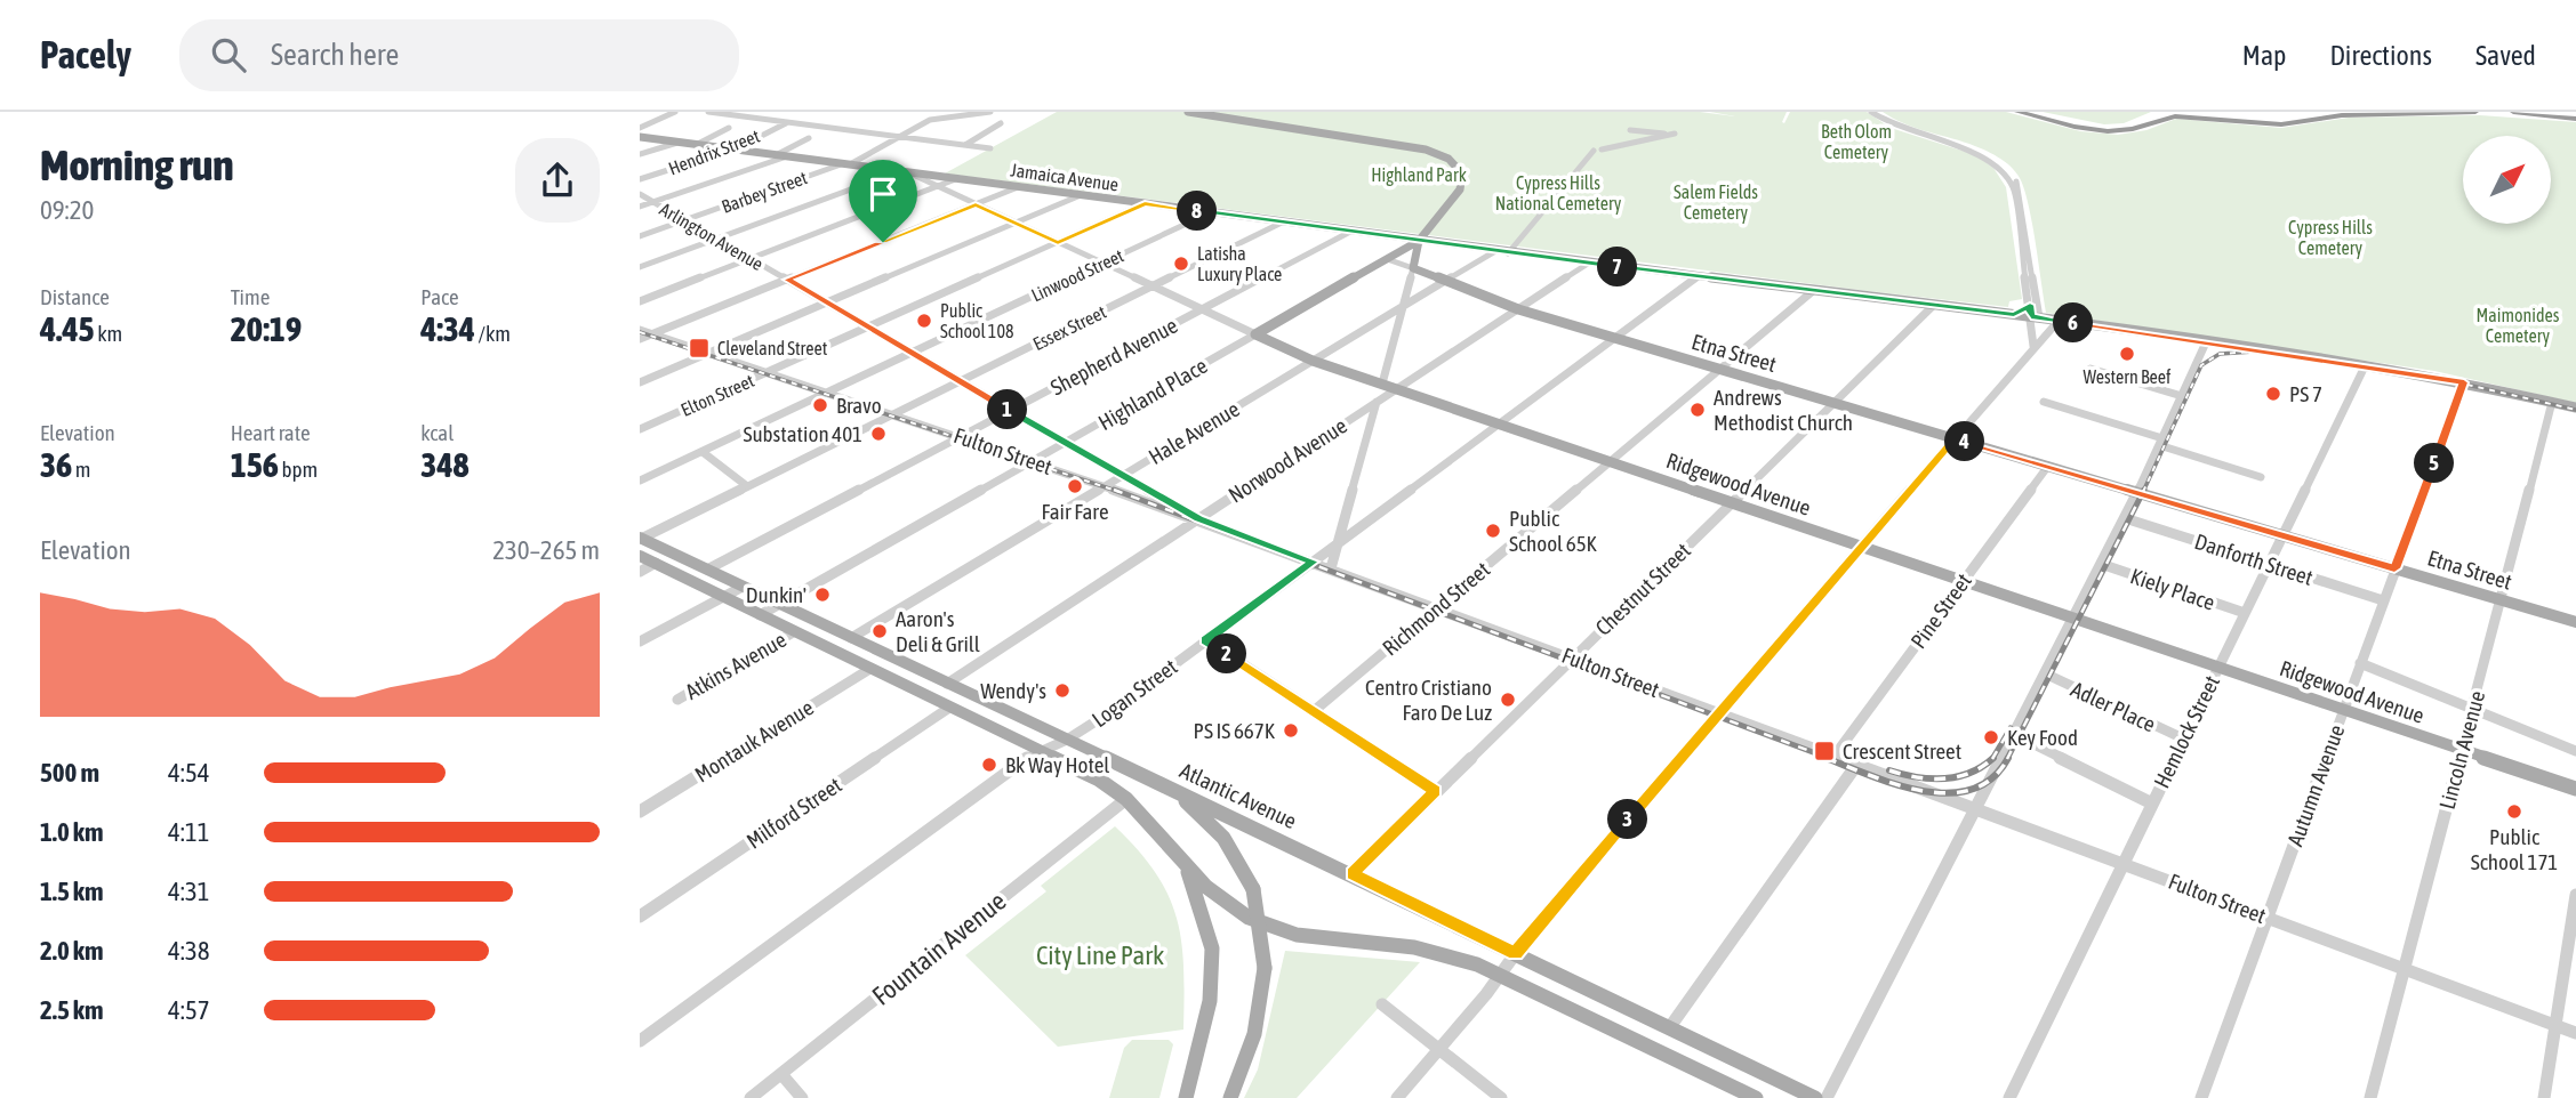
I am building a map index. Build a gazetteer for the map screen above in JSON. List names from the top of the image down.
{
  "streets": {
    "main road": [
      "Jamaica Avenue",
      "Etna Street",
      "Highland Place",
      "Ridgewood Avenue",
      "Atlantic Avenue"
    ],
    "street": [
      "Hendrix Street",
      "Barbey Street",
      "Arlington Avenue",
      "Linwood Street",
      "Essex Street",
      "Shepherd Avenue",
      "Elton Street",
      "Hale Avenue",
      "Fulton Street",
      "Norwood Avenue",
      "Danforth Street",
      "Chestnut Street",
      "Kiely Place",
      "Richmond Street",
      "Pine Street",
      "Atkins Avenue",
      "Logan Street",
      "Adler Place",
      "Hemlock Street",
      "Montauk Avenue",
      "Lincoln Avenue",
      "Autumn Avenue",
      "Milford Street",
      "Fountain Avenue"
    ]
  },
  "crossings": [
    ["Hendrix Street", "Jamaica Avenue"],
    ["Jamaica Avenue", "Barbey Street"],
    ["Jamaica Avenue", "Linwood Street"],
    ["Jamaica Avenue", "Essex Street"],
    ["Jamaica Avenue", "Shepherd Avenue"],
    ["Jamaica Avenue", "Highland Place"],
    ["Jamaica Avenue", "Elton Street"],
    ["Jamaica Avenue", "Hale Avenue"],
    ["Jamaica Avenue", "Norwood Avenue"],
    ["Jamaica Avenue", "Ridgewood Avenue"],
    ["Jamaica Avenue", "Chestnut Street"],
    ["Jamaica Avenue", "Richmond Street"],
    ["Jamaica Avenue", "Logan Street"],
    ["Jamaica Avenue", "Hemlock Street"],
    ["Jamaica Avenue", "Lincoln Avenue"],
    ["Jamaica Avenue", "Autumn Avenue"],
    ["Barbey Street", "Arlington Avenue"],
    ["Arlington Avenue", "Linwood Street"],
    ["Arlington Avenue", "Essex Street"],
    ["Arlington Avenue", "Shepherd Avenue"],
    ["Arlington Avenue", "Highland Place"],
    ["Arlington Avenue", "Elton Street"],
    ["Arlington Avenue", "Hale Avenue"],
    ["Arlington Avenue", "Fulton Street"],
    ["Arlington Avenue", "Norwood Avenue"],
    ["Linwood Street", "Fulton Street"],
    ["Linwood Street", "Ridgewood Avenue"],
    ["Essex Street", "Fulton Street"],
    ["Essex Street", "Ridgewood Avenue"],
    ["Essex Street", "Atlantic Avenue"],
    ["Etna Street", "Highland Place"],
    ["Etna Street", "Hale Avenue"],
    ["Etna Street", "Norwood Avenue"],
    ["Etna Street", "Chestnut Street"],
    ["Etna Street", "Richmond Street"],
    ["Etna Street", "Pine Street"],
    ["Etna Street", "Logan Street"],
    ["Etna Street", "Hemlock Street"],
    ["Etna Street", "Lincoln Avenue"],
    ["Etna Street", "Autumn Avenue"],
    ["Shepherd Avenue", "Fulton Street"],
    ["Shepherd Avenue", "Ridgewood Avenue"],
    ["Shepherd Avenue", "Atlantic Avenue"],
    ["Highland Place", "Fulton Street"],
    ["Highland Place", "Ridgewood Avenue"],
    ["Highland Place", "Atlantic Avenue"],
    ["Elton Street", "Fulton Street"],
    ["Elton Street", "Ridgewood Avenue"],
    ["Hale Avenue", "Fulton Street"],
    ["Hale Avenue", "Ridgewood Avenue"],
    ["Hale Avenue", "Atlantic Avenue"],
    ["Fulton Street", "Norwood Avenue"],
    ["Fulton Street", "Chestnut Street"],
    ["Fulton Street", "Richmond Street"],
    ["Fulton Street", "Pine Street"],
    ["Fulton Street", "Logan Street"],
    ["Fulton Street", "Hemlock Street"],
    ["Fulton Street", "Lincoln Avenue"],
    ["Fulton Street", "Autumn Avenue"],
    ["Norwood Avenue", "Ridgewood Avenue"],
    ["Norwood Avenue", "Atlantic Avenue"],
    ["Ridgewood Avenue", "Chestnut Street"],
    ["Ridgewood Avenue", "Richmond Street"],
    ["Ridgewood Avenue", "Pine Street"],
    ["Ridgewood Avenue", "Logan Street"],
    ["Ridgewood Avenue", "Hemlock Street"],
    ["Ridgewood Avenue", "Lincoln Avenue"],
    ["Ridgewood Avenue", "Autumn Avenue"],
    ["Danforth Street", "Hemlock Street"],
    ["Danforth Street", "Autumn Avenue"],
    ["Chestnut Street", "Atlantic Avenue"],
    ["Kiely Place", "Hemlock Street"],
    ["Logan Street", "Atlantic Avenue"],
    ["Adler Place", "Hemlock Street"]
  ],
  "parks": [
    "Beth Olom Cemetery",
    "Highland Park",
    "Cypress Hills National Cemetery",
    "Salem Fields Cemetery",
    "Cypress Hills Cemetery",
    "Maimonides Cemetery",
    "City Line Park"
  ],
  "places": {
    "other": [
      "Latisha Luxury Place",
      "Public School 108",
      "Western Beef",
      "PS 7",
      "Bravo",
      "Andrews Methodist Church",
      "Substation 401",
      "Fair Fare",
      "Public School 65K",
      "Dunkin'",
      "Aaron's Deli & Grill",
      "Wendy's",
      "Centro Cristiano Faro De Luz",
      "PS IS 667K",
      "Key Food",
      "Bk Way Hotel",
      "Public School 171"
    ],
    "transit": ["Cleveland Street", "Crescent Street"]
  },
  "north": "top right",
  "page": {
    "header": "Pacely",
    "search": "Search here",
    "nav": ["Map", "Directions", "Saved"],
    "heading": ["Morning run", "09:20"],
    "pins": [
      "8",
      "7",
      "6",
      "1",
      "4",
      "5",
      "2",
      "3"
    ],
    "stats": [
      ["Distance", "4.45 km"],
      ["Time", "20:19"],
      ["Pace", "4:34 /km"],
      ["Elevation", "36 m"],
      ["Heart rate", "156 bpm"],
      ["kcal", "348"]
    ],
    "chart": ["Elevation", "230–265 m"],
    "list": [
      {
        "name": "500 m",
        "note": "4:54"
      },
      {
        "name": "1.0 km",
        "note": "4:11"
      },
      {
        "name": "1.5 km",
        "note": "4:31"
      },
      {
        "name": "2.0 km",
        "note": "4:38"
      },
      {
        "name": "2.5 km",
        "note": "4:57"
      }
    ]
  }
}
